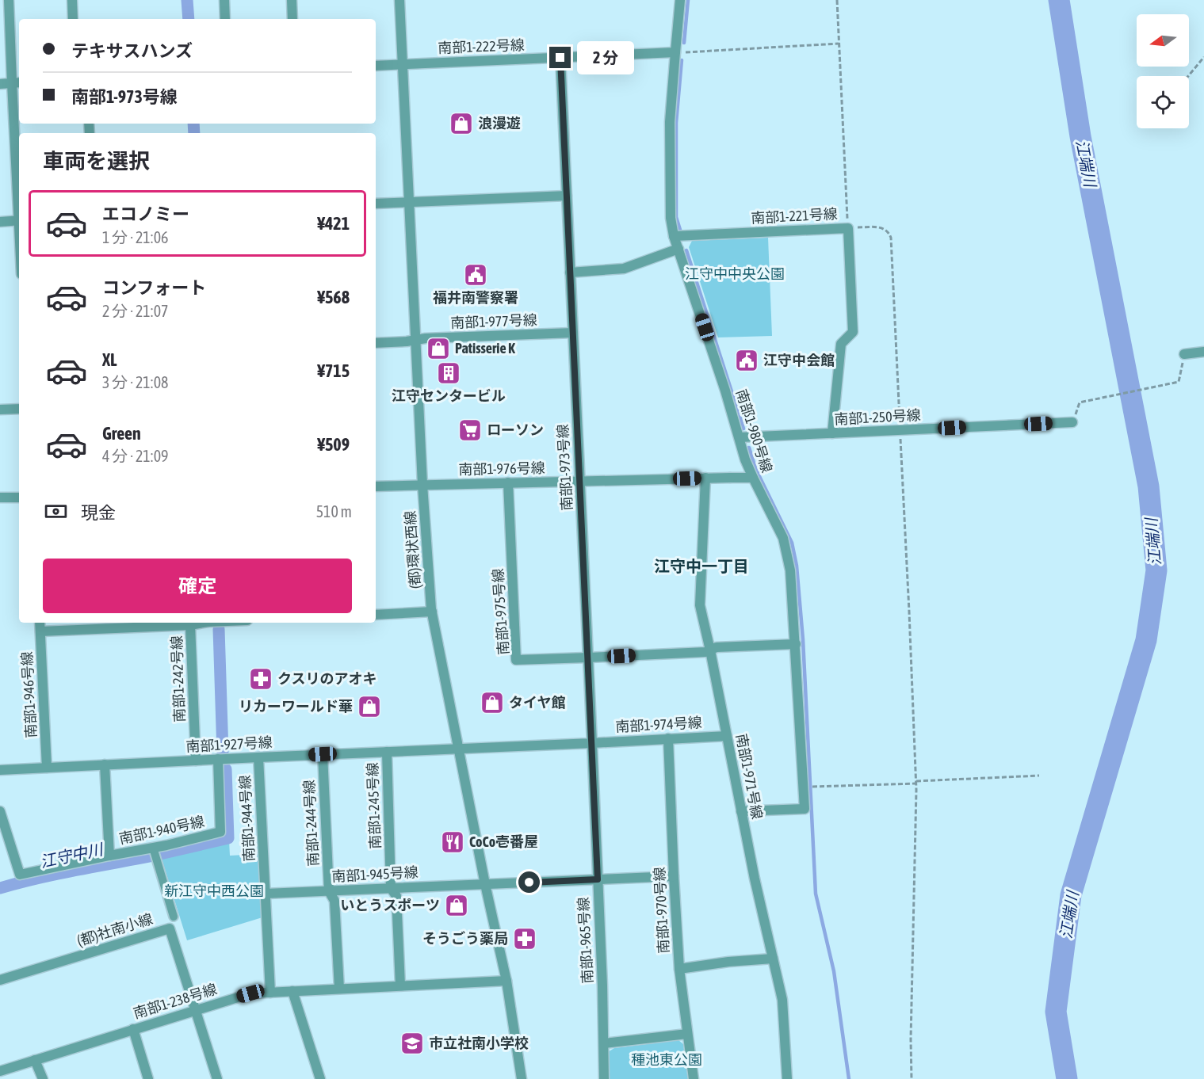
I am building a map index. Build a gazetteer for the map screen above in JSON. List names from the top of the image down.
{
  "streets": {
    "street": [
      "南部1-222号線",
      "南部1-221号線",
      "南部1-977号線",
      "南部1-250号線",
      "南部1-980号線",
      "南部1-973号線",
      "南部1-976号線",
      "(都)環状西線",
      "南部1-975号線",
      "南部1-242号線",
      "南部1-946号線",
      "南部1-974号線",
      "南部1-927号線",
      "南部1-971号線",
      "南部1-245号線",
      "南部1-944号線",
      "南部1-244号線",
      "南部1-940号線",
      "南部1-945号線",
      "南部1-970号線",
      "(都)社南小線",
      "南部1-965号線",
      "南部1-238号線"
    ]
  },
  "crossings": [
    ["南部1-222号線", "南部1-980号線"],
    ["南部1-222号線", "南部1-973号線"],
    ["南部1-222号線", "(都)環状西線"],
    ["南部1-221号線", "南部1-250号線"],
    ["南部1-221号線", "南部1-980号線"],
    ["南部1-977号線", "南部1-973号線"],
    ["南部1-977号線", "(都)環状西線"],
    ["南部1-250号線", "南部1-980号線"],
    ["南部1-980号線", "南部1-976号線"],
    ["南部1-980号線", "南部1-975号線"],
    ["南部1-980号線", "南部1-971号線"],
    ["南部1-973号線", "南部1-976号線"],
    ["南部1-973号線", "南部1-975号線"],
    ["南部1-973号線", "南部1-974号線"],
    ["南部1-973号線", "南部1-965号線"],
    ["南部1-976号線", "(都)環状西線"],
    ["南部1-976号線", "南部1-975号線"],
    ["南部1-976号線", "南部1-971号線"],
    ["(都)環状西線", "南部1-927号線"],
    ["(都)環状西線", "南部1-945号線"],
    ["(都)環状西線", "南部1-238号線"],
    ["南部1-975号線", "南部1-971号線"],
    ["南部1-242号線", "南部1-927号線"],
    ["南部1-946号線", "南部1-927号線"],
    ["南部1-974号線", "南部1-971号線"],
    ["南部1-974号線", "南部1-970号線"],
    ["南部1-974号線", "南部1-965号線"],
    ["南部1-927号線", "南部1-245号線"],
    ["南部1-927号線", "南部1-944号線"],
    ["南部1-927号線", "南部1-244号線"],
    ["南部1-927号線", "南部1-940号線"],
    ["南部1-245号線", "南部1-945号線"],
    ["南部1-245号線", "南部1-238号線"],
    ["南部1-944号線", "南部1-945号線"],
    ["南部1-944号線", "南部1-238号線"],
    ["南部1-244号線", "南部1-945号線"],
    ["南部1-244号線", "南部1-238号線"],
    ["南部1-945号線", "南部1-970号線"],
    ["南部1-945号線", "南部1-965号線"],
    ["(都)社南小線", "南部1-238号線"]
  ],
  "districts": ["江守中一丁目"],
  "water": ["江端川", "江守中川"],
  "parks": ["江守中中央公園", "新江守中西公園", "種池東公園"],
  "places": {
    "shop": [
      "浪漫遊",
      "Patisserie K",
      "タイヤ館",
      "リカーワールド華",
      "いとうスポーツ"
    ],
    "public building": ["福井南警察署", "江守中会館"],
    "building": ["江守センタービル"],
    "supermarket": ["ローソン"],
    "pharmacy": ["クスリのアオキ", "そうごう薬局"],
    "restaurant": ["CoCo壱番屋"],
    "school or university": ["市立社南小学校"]
  },
  "north": "left",
  "page": {
    "banner": ["テキサスハンズ", "南部1-973号線"],
    "bubble": "2 分",
    "heading": "車両を選択",
    "list": [
      {
        "name": "エコノミー",
        "note": "1 分 · 21:06",
        "value": "¥421"
      },
      {
        "name": "コンフォート",
        "note": "2 分 · 21:07",
        "value": "¥568"
      },
      {
        "name": "XL",
        "note": "3 分 · 21:08",
        "value": "¥715"
      },
      {
        "name": "Green",
        "note": "4 分 · 21:09",
        "value": "¥509"
      }
    ],
    "pay": ["現金", "510 m"],
    "buttons": "確定"
  }
}
